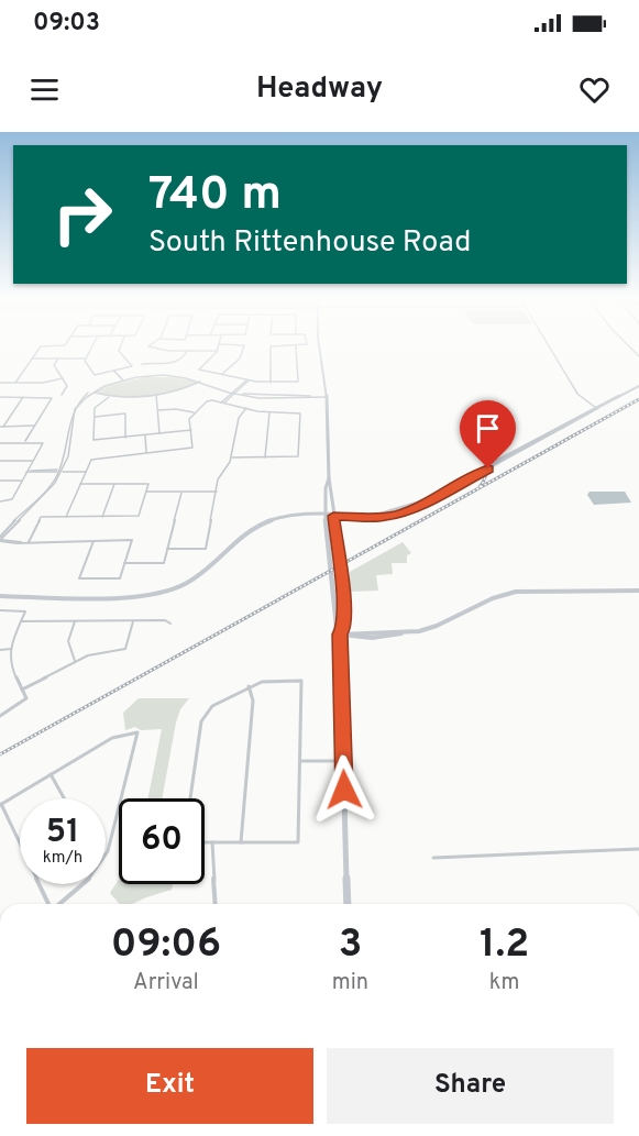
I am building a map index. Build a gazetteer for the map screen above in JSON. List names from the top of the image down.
{
  "page": {
    "status": "09:03",
    "header": "Headway",
    "turn": ["740 m", "South Rittenhouse Road"],
    "speed": "51 km/h",
    "limit": "60",
    "eta": [
      "09:06",
      "Arrival",
      "3",
      "min",
      "1.2",
      "km"
    ],
    "buttons": ["Exit", "Share"]
  }
}
